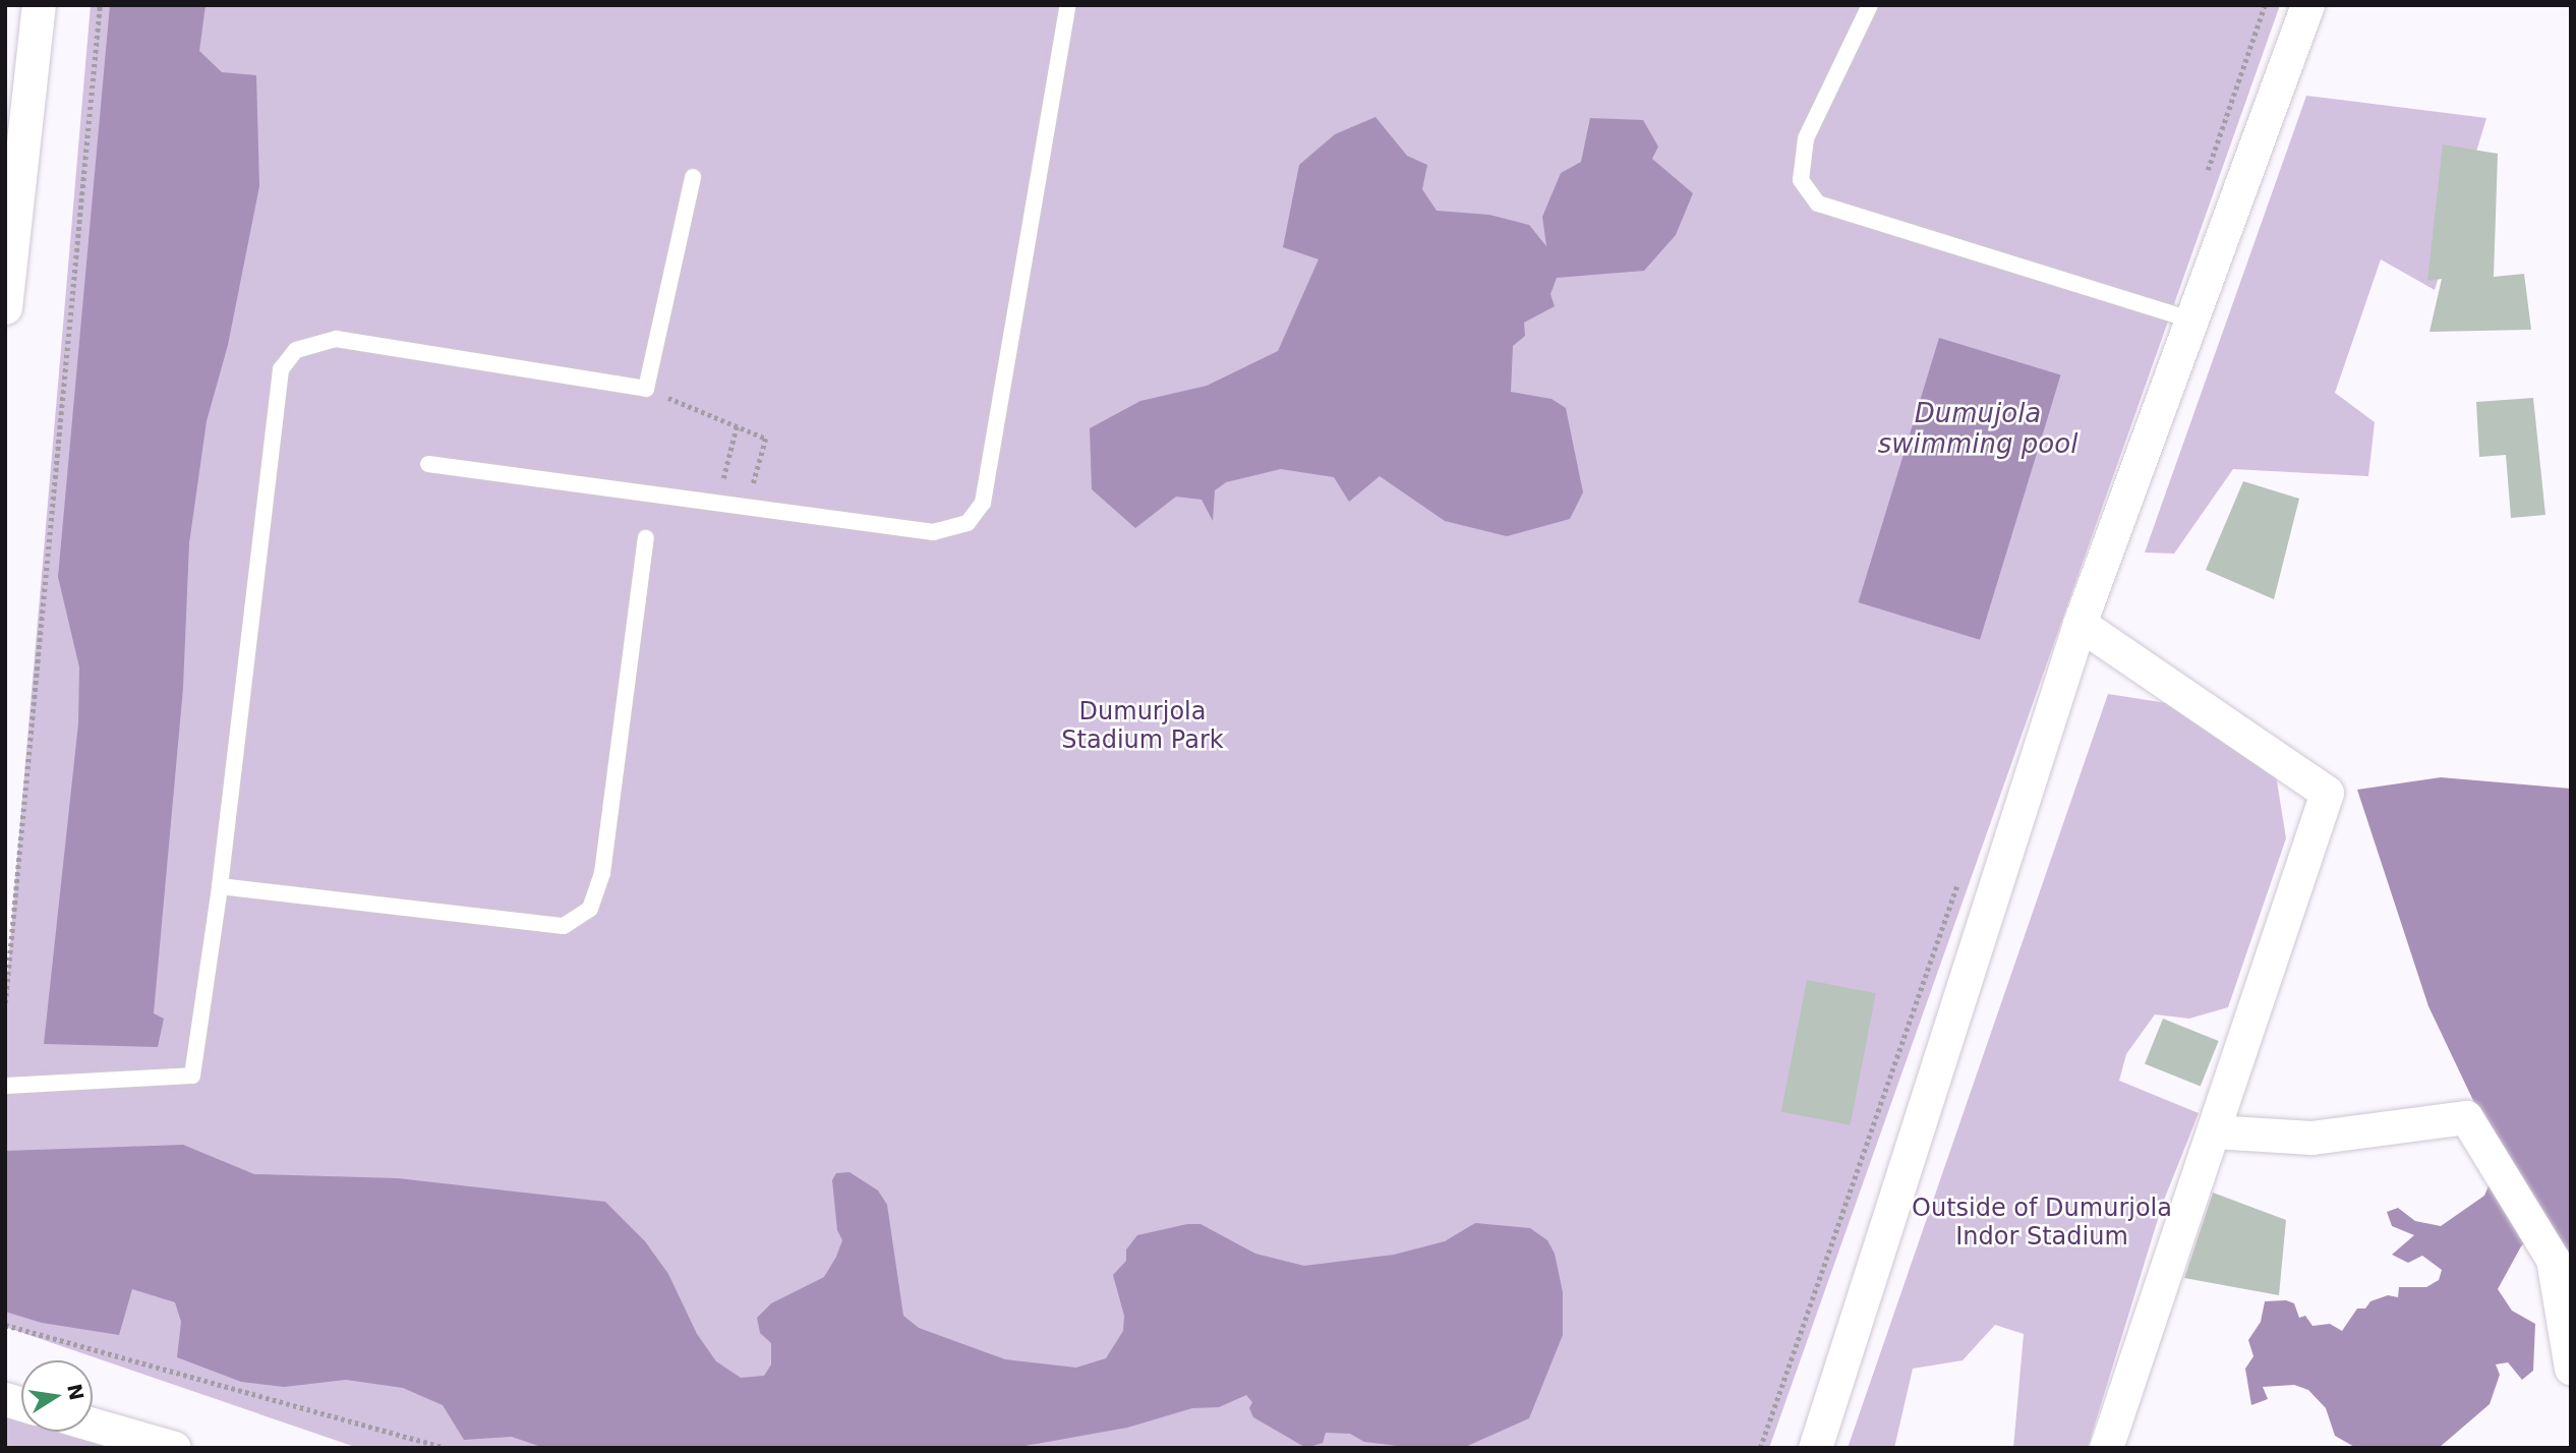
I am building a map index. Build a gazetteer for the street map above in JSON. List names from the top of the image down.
{
  "water": ["Dumujola swimming pool"],
  "parks": ["Dumurjola Stadium Park", "Outside of Dumurjola Indor Stadium"],
  "north": "right"
}
